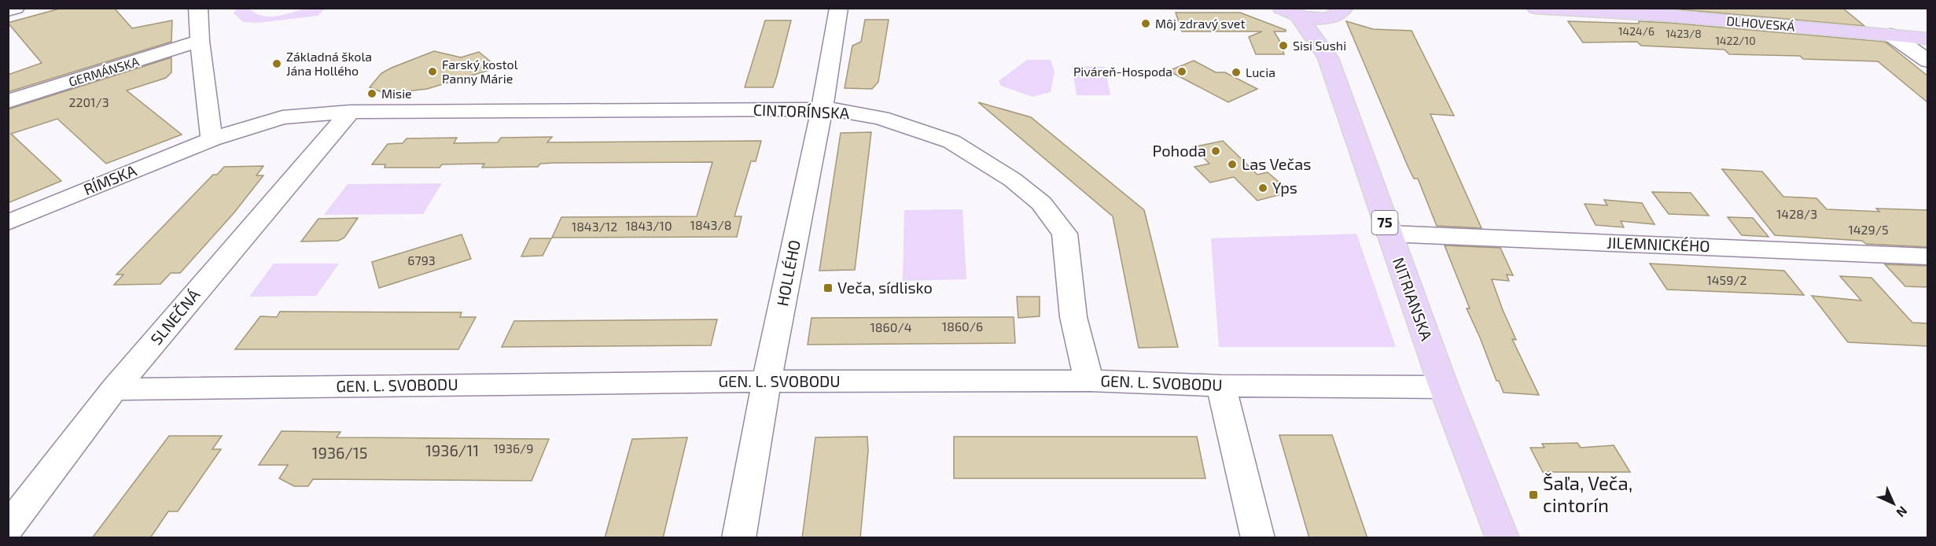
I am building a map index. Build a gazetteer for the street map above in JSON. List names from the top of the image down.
{
  "streets": {
    "main road": ["DLHOVESKÁ", "75", "NITRIANSKA"],
    "street": [
      "GERMÁNSKA",
      "CINTORÍNSKA",
      "RÍMSKA",
      "JILEMNICKÉHO",
      "HOLLÉHO",
      "SLNEČNÁ",
      "GEN. L. SVOBODU"
    ]
  },
  "crossings": [
    ["CINTORÍNSKA", "RÍMSKA"],
    ["CINTORÍNSKA", "HOLLÉHO"],
    ["CINTORÍNSKA", "SLNEČNÁ"],
    ["CINTORÍNSKA", "GEN. L. SVOBODU"],
    ["JILEMNICKÉHO", "NITRIANSKA"],
    ["HOLLÉHO", "GEN. L. SVOBODU"],
    ["NITRIANSKA", "GEN. L. SVOBODU"],
    ["SLNEČNÁ", "GEN. L. SVOBODU"]
  ],
  "places": {
    "other": [
      "Môj zdravý svet",
      "Sisi Sushi",
      "Základná škola Jána Hollého",
      "Farský kostol Panny Márie",
      "Piváreň-Hospoda",
      "Lucia",
      "Misie",
      "Pohoda",
      "Las Večas",
      "Yps"
    ],
    "transit": ["Veča, sídlisko", "Šaľa, Veča, cintorín"]
  },
  "house_numbers": [
    "1424/6",
    "1423/8",
    "1422/10",
    "2201/3",
    "1428/3",
    "1843/8",
    "1843/10",
    "1843/12",
    "1429/5",
    "6793",
    "1459/2",
    "1860/6",
    "1860/4",
    "1936/9",
    "1936/11",
    "1936/15"
  ],
  "north": "bottom right"
}
